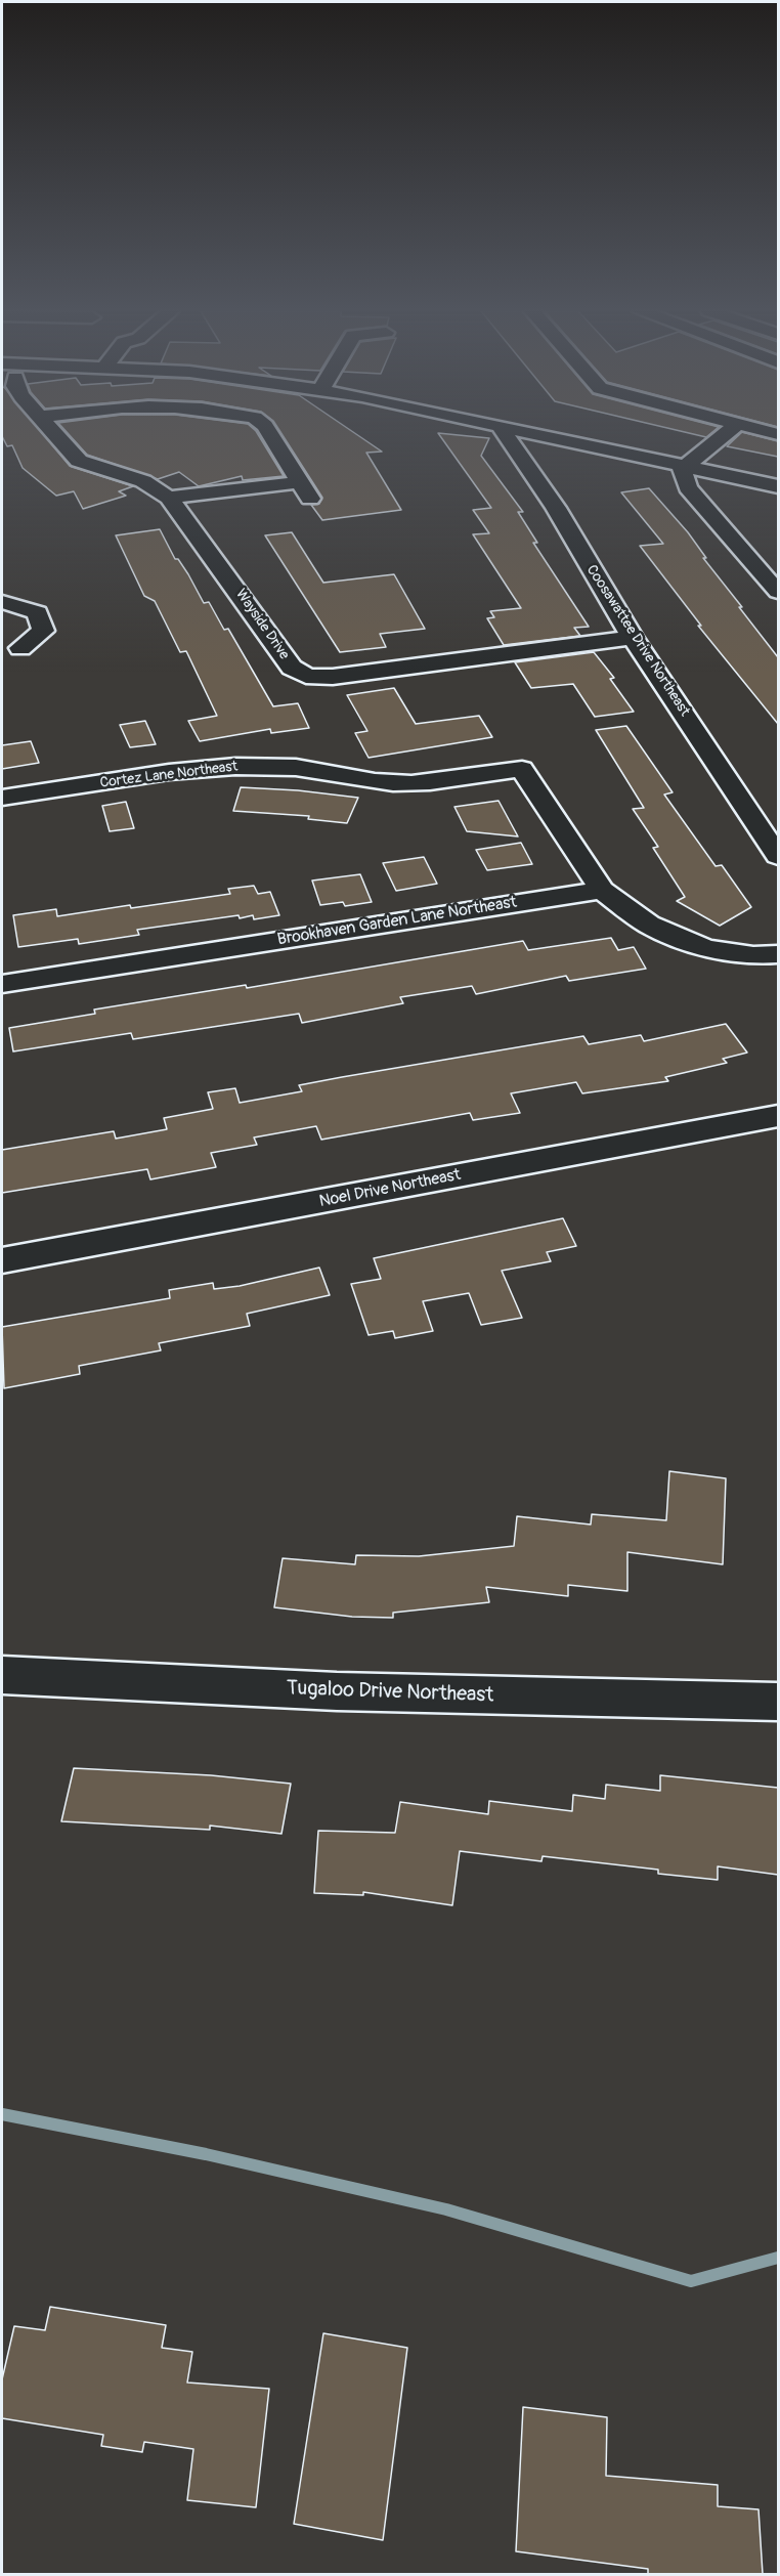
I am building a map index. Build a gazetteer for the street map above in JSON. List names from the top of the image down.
{
  "streets": {
    "street": [
      "Wayside Drive",
      "Coosawattee Drive Northeast",
      "Cortez Lane Northeast",
      "Brookhaven Garden Lane Northeast",
      "Noel Drive Northeast",
      "Tugaloo Drive Northeast"
    ]
  },
  "crossings": [
    ["Wayside Drive", "Coosawattee Drive Northeast"],
    ["Cortez Lane Northeast", "Brookhaven Garden Lane Northeast"]
  ]
}
